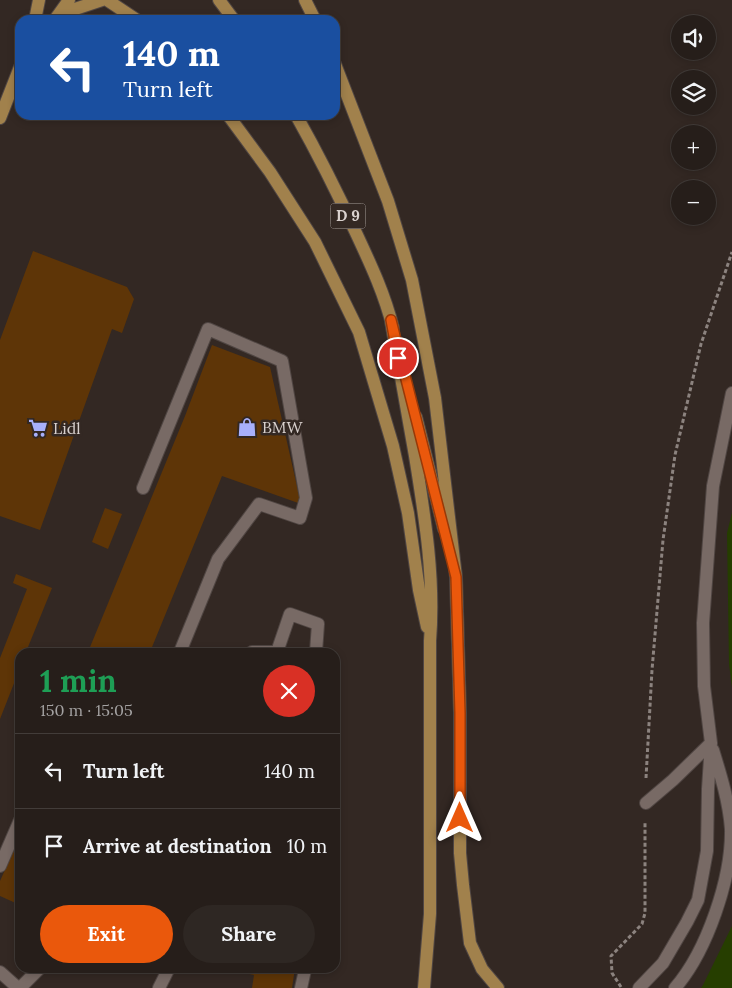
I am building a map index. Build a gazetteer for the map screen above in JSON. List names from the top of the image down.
{
  "streets": {
    "main road": ["D 9"]
  },
  "places": {
    "shop": ["BMW"],
    "supermarket": ["Lidl"]
  },
  "page": {
    "map_buttons": ["+", "−"],
    "turn": ["140 m", "Turn left"],
    "heading": ["1 min", "150 m · 15:05"],
    "list": [
      {
        "name": "Turn left",
        "value": "140 m"
      },
      {
        "name": "Arrive at destination",
        "value": "10 m"
      }
    ],
    "buttons": ["Exit", "Share"]
  }
}
